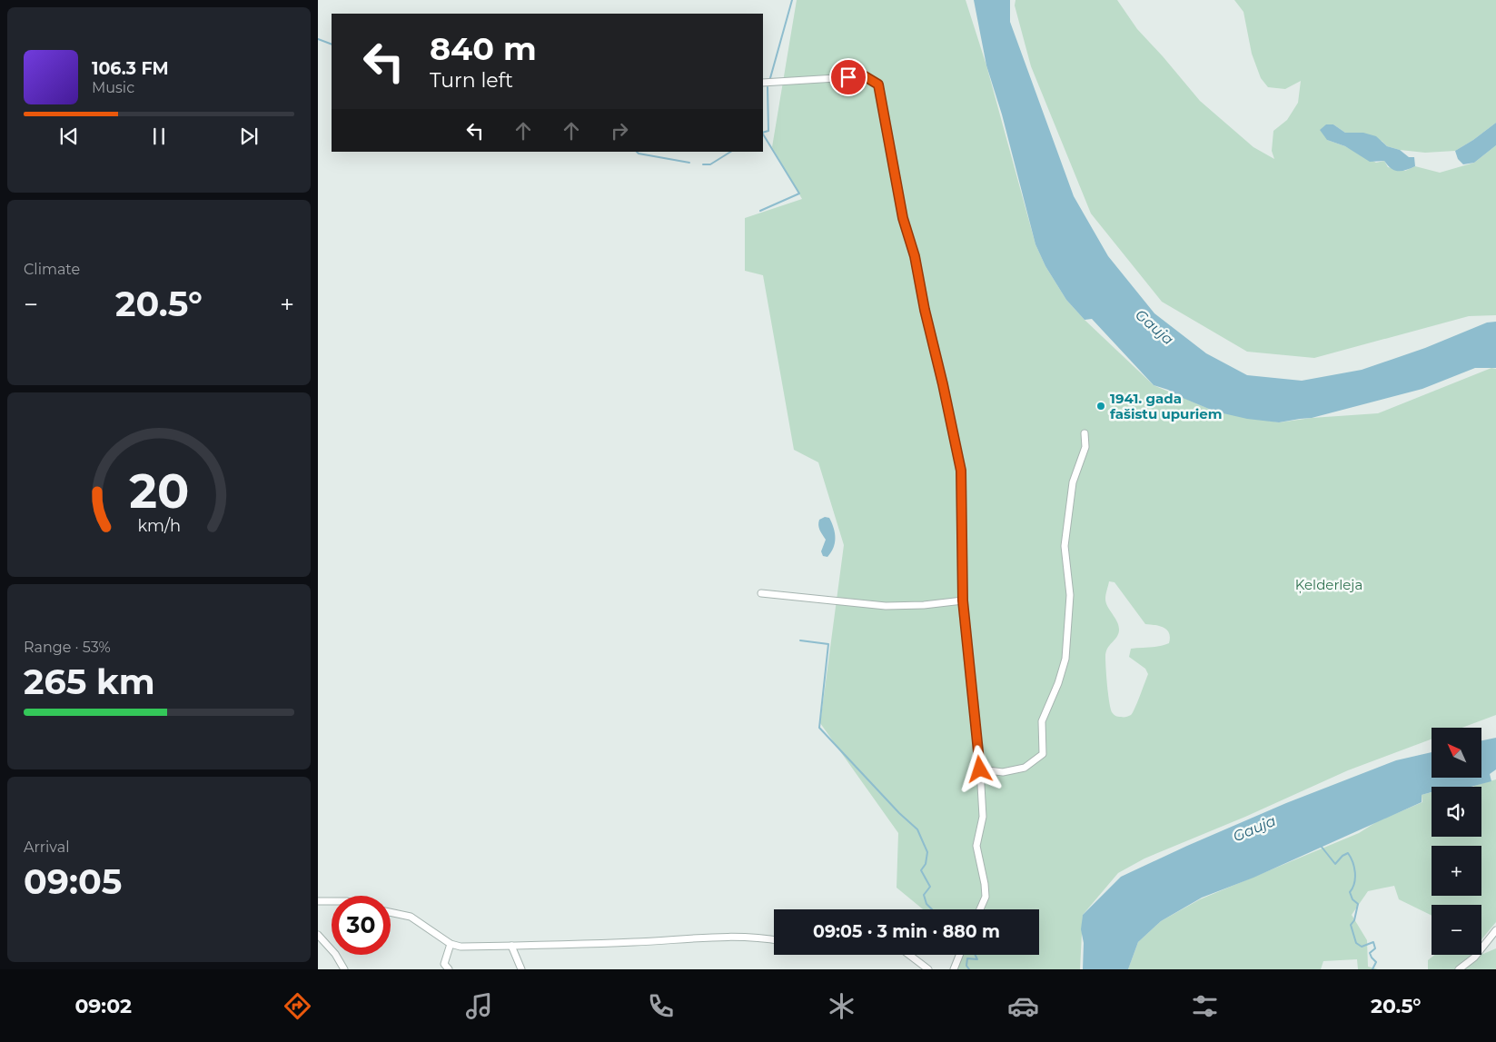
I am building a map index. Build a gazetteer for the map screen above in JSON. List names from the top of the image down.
{
  "water": ["Gauja"],
  "parks": ["Ķelderleja"],
  "places": ["1941. gada fašistu upuriem"],
  "north": "top left",
  "page": {
    "turn": ["840 m", "Turn left"],
    "song": ["106.3 FM", "Music"],
    "tile": [
      "Climate",
      ["Range · 53%", "265 km"],
      ["Arrival", "09:05"]
    ],
    "heat": ["−", "20.5°", "+"],
    "map_buttons": ["+", "−"],
    "limit": "30",
    "trip": "09:05 · 3 min · 880 m",
    "tabs": ["09:02", "20.5°"],
    "gauge": ["20", "km/h"]
  }
}
